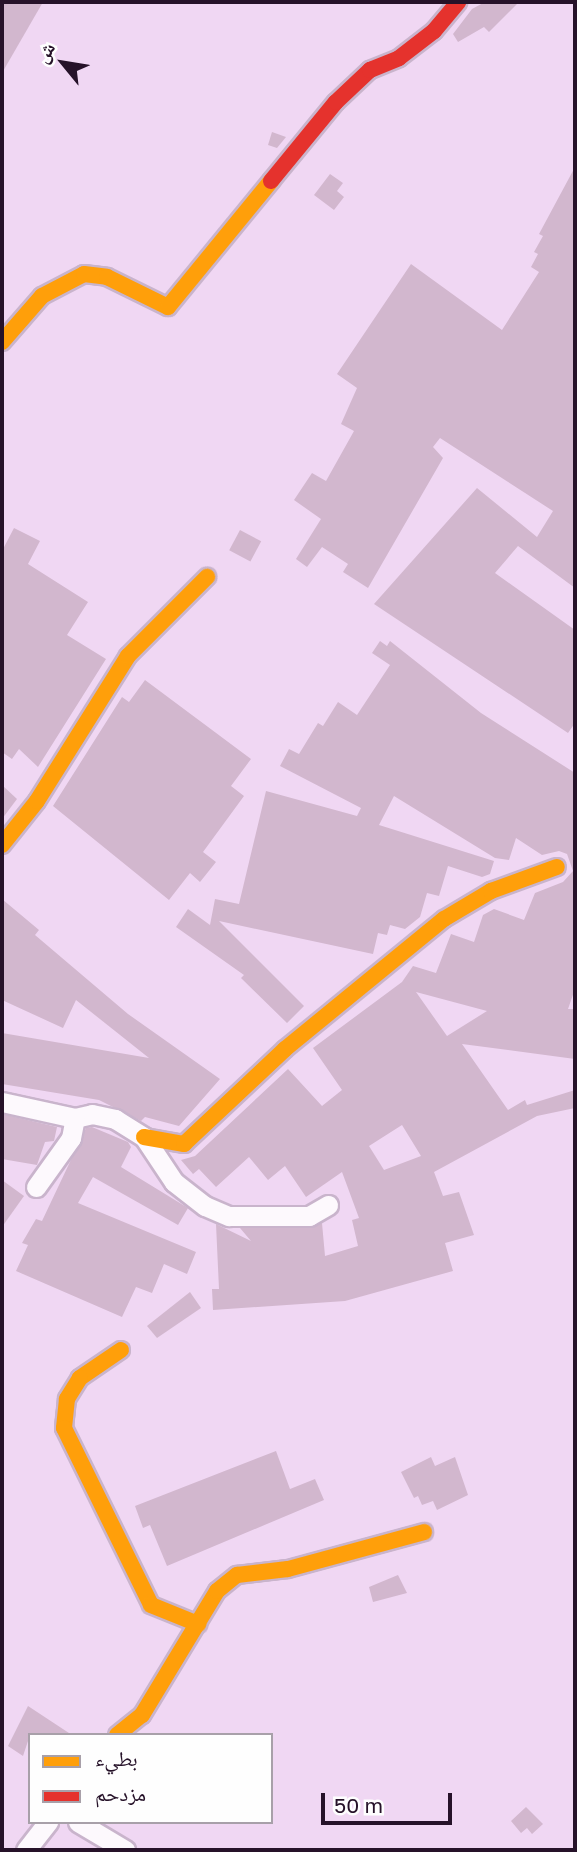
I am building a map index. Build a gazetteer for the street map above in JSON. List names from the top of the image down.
{
  "legend": ["بطيء", "مزدحم"],
  "scale_bar": "50 m",
  "north": "top left"
}
